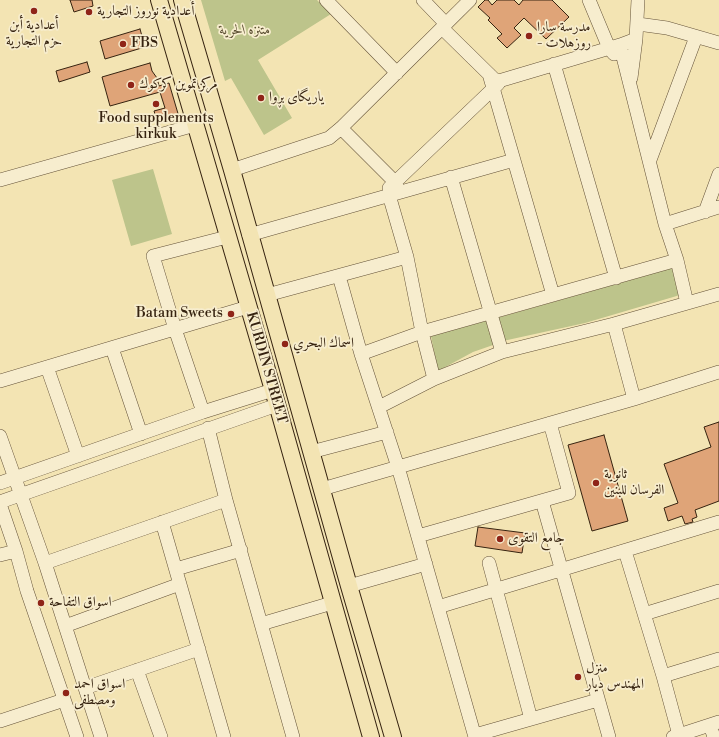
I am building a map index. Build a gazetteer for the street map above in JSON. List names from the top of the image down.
{
  "streets": {
    "main road": ["KURDIN STREET"]
  },
  "parks": ["متنزه الحرية"],
  "places": [
    "أعدادية أبن حزم التجارية",
    "أعدادية نوروز التجارية",
    "مدرسة سارا - روزهلات",
    "FBS",
    "مركز تموين كركوك",
    "یاریگای بڕوا",
    "Food supplements kirkuk",
    "Batam Sweets",
    "اسماك البحري",
    "ثانوية الفرسان للبنين",
    "جامع التقوى",
    "اسواق التفاحة",
    "منزل المهندس ديار",
    "اسواق احمد ومصطفى"
  ]
}
